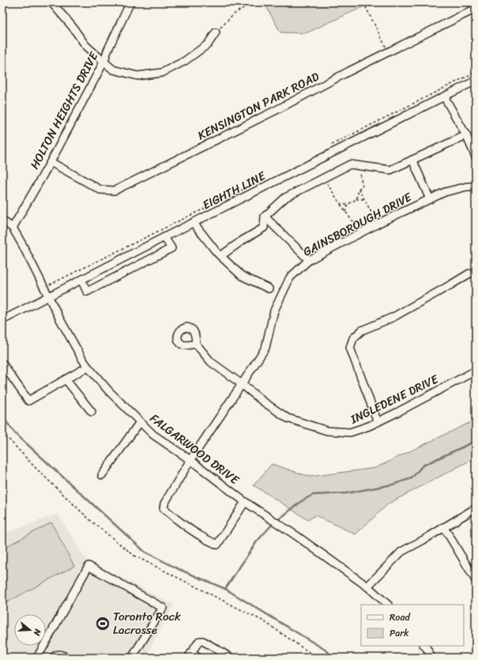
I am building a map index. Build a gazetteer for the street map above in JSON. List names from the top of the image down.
{
  "streets": {
    "street": [
      "KENSINGTON PARK ROAD",
      "HOLTON HEIGHTS DRIVE",
      "EIGHTH LINE",
      "GAINSBOROUGH DRIVE",
      "INGLEDENE DRIVE",
      "FALGARWOOD DRIVE"
    ]
  },
  "crossings": [
    ["KENSINGTON PARK ROAD", "HOLTON HEIGHTS DRIVE"],
    ["HOLTON HEIGHTS DRIVE", "FALGARWOOD DRIVE"],
    ["EIGHTH LINE", "FALGARWOOD DRIVE"],
    ["GAINSBOROUGH DRIVE", "INGLEDENE DRIVE"],
    ["GAINSBOROUGH DRIVE", "FALGARWOOD DRIVE"]
  ],
  "places": {
    "sports": ["Toronto Rock Lacrosse"]
  },
  "legend": ["Road", "Park"],
  "north": "right"
}
